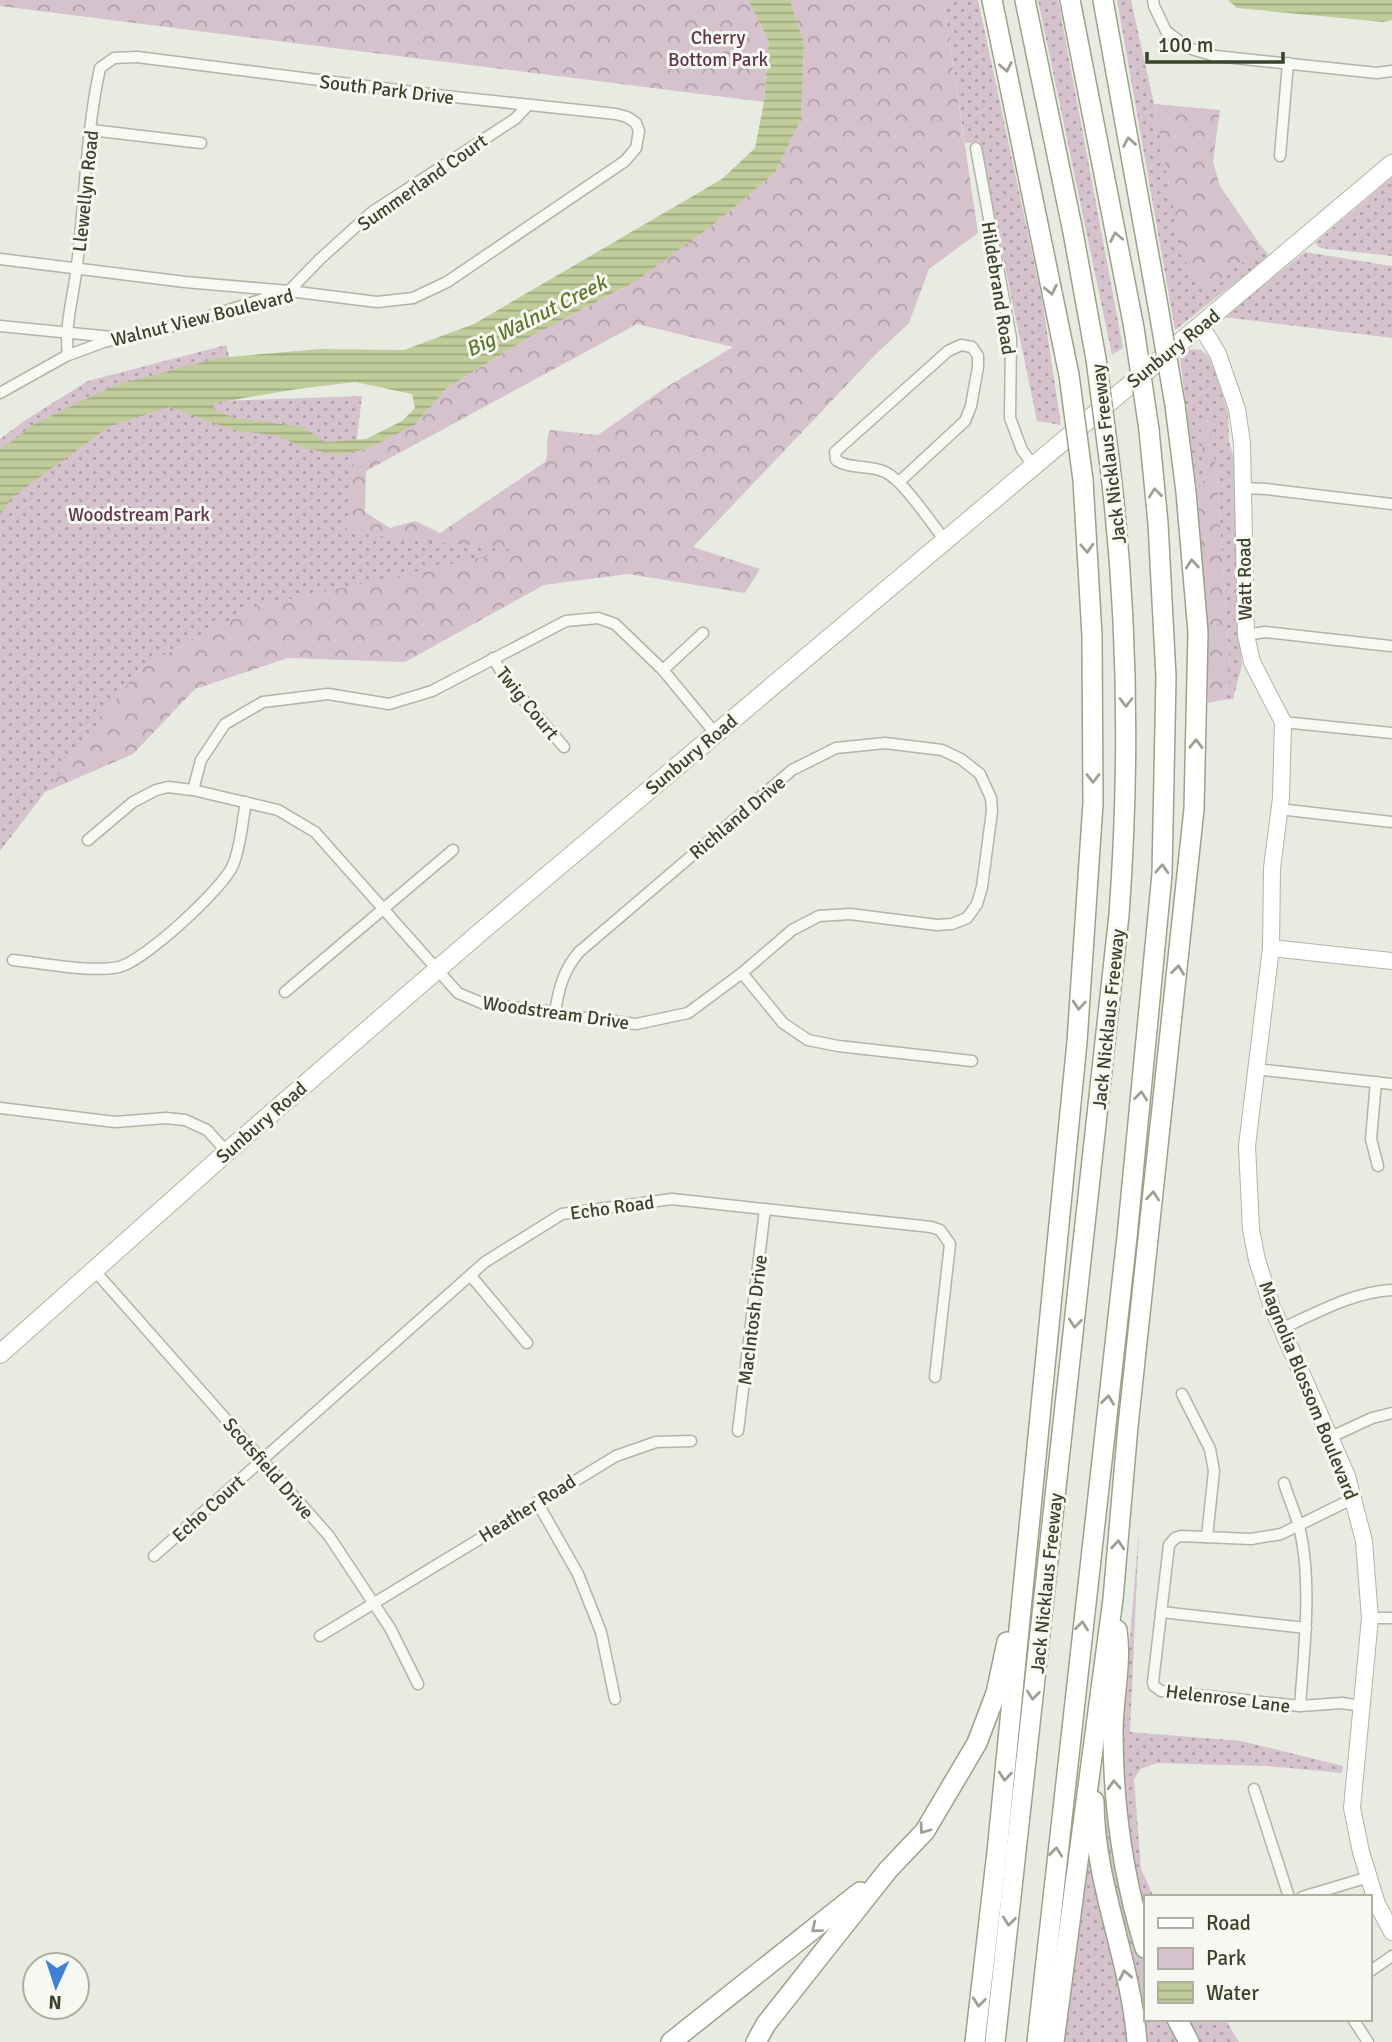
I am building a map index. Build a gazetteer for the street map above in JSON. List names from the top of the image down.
{
  "streets": {
    "highway": ["Jack Nicklaus Freeway"],
    "main road": ["Sunbury Road"],
    "street": [
      "South Park Drive",
      "Summerland Court",
      "Llewellyn Road",
      "Hildebrand Road",
      "Walnut View Boulevard",
      "Watt Road",
      "Twig Court",
      "Richland Drive",
      "Woodstream Drive",
      "Echo Road",
      "MacIntosh Drive",
      "Magnolia Blossom Boulevard",
      "Scotsfield Drive",
      "Echo Court",
      "Heather Road",
      "Helenrose Lane"
    ]
  },
  "crossings": [
    ["South Park Drive", "Summerland Court"],
    ["South Park Drive", "Llewellyn Road"],
    ["South Park Drive", "Walnut View Boulevard"],
    ["Summerland Court", "Walnut View Boulevard"],
    ["Llewellyn Road", "Walnut View Boulevard"],
    ["Hildebrand Road", "Sunbury Road"],
    ["Sunbury Road", "Watt Road"],
    ["Sunbury Road", "Woodstream Drive"],
    ["Sunbury Road", "Scotsfield Drive"],
    ["Watt Road", "Magnolia Blossom Boulevard"],
    ["Richland Drive", "Woodstream Drive"],
    ["Echo Road", "MacIntosh Drive"],
    ["Echo Road", "Scotsfield Drive"],
    ["Echo Road", "Echo Court"],
    ["Magnolia Blossom Boulevard", "Helenrose Lane"],
    ["Scotsfield Drive", "Echo Court"],
    ["Scotsfield Drive", "Heather Road"]
  ],
  "water": ["Big Walnut Creek"],
  "parks": ["Cherry Bottom Park", "Woodstream Park"],
  "legend": ["Road", "Park", "Water"],
  "scale_bar": "100 m",
  "north": "bottom"
}
